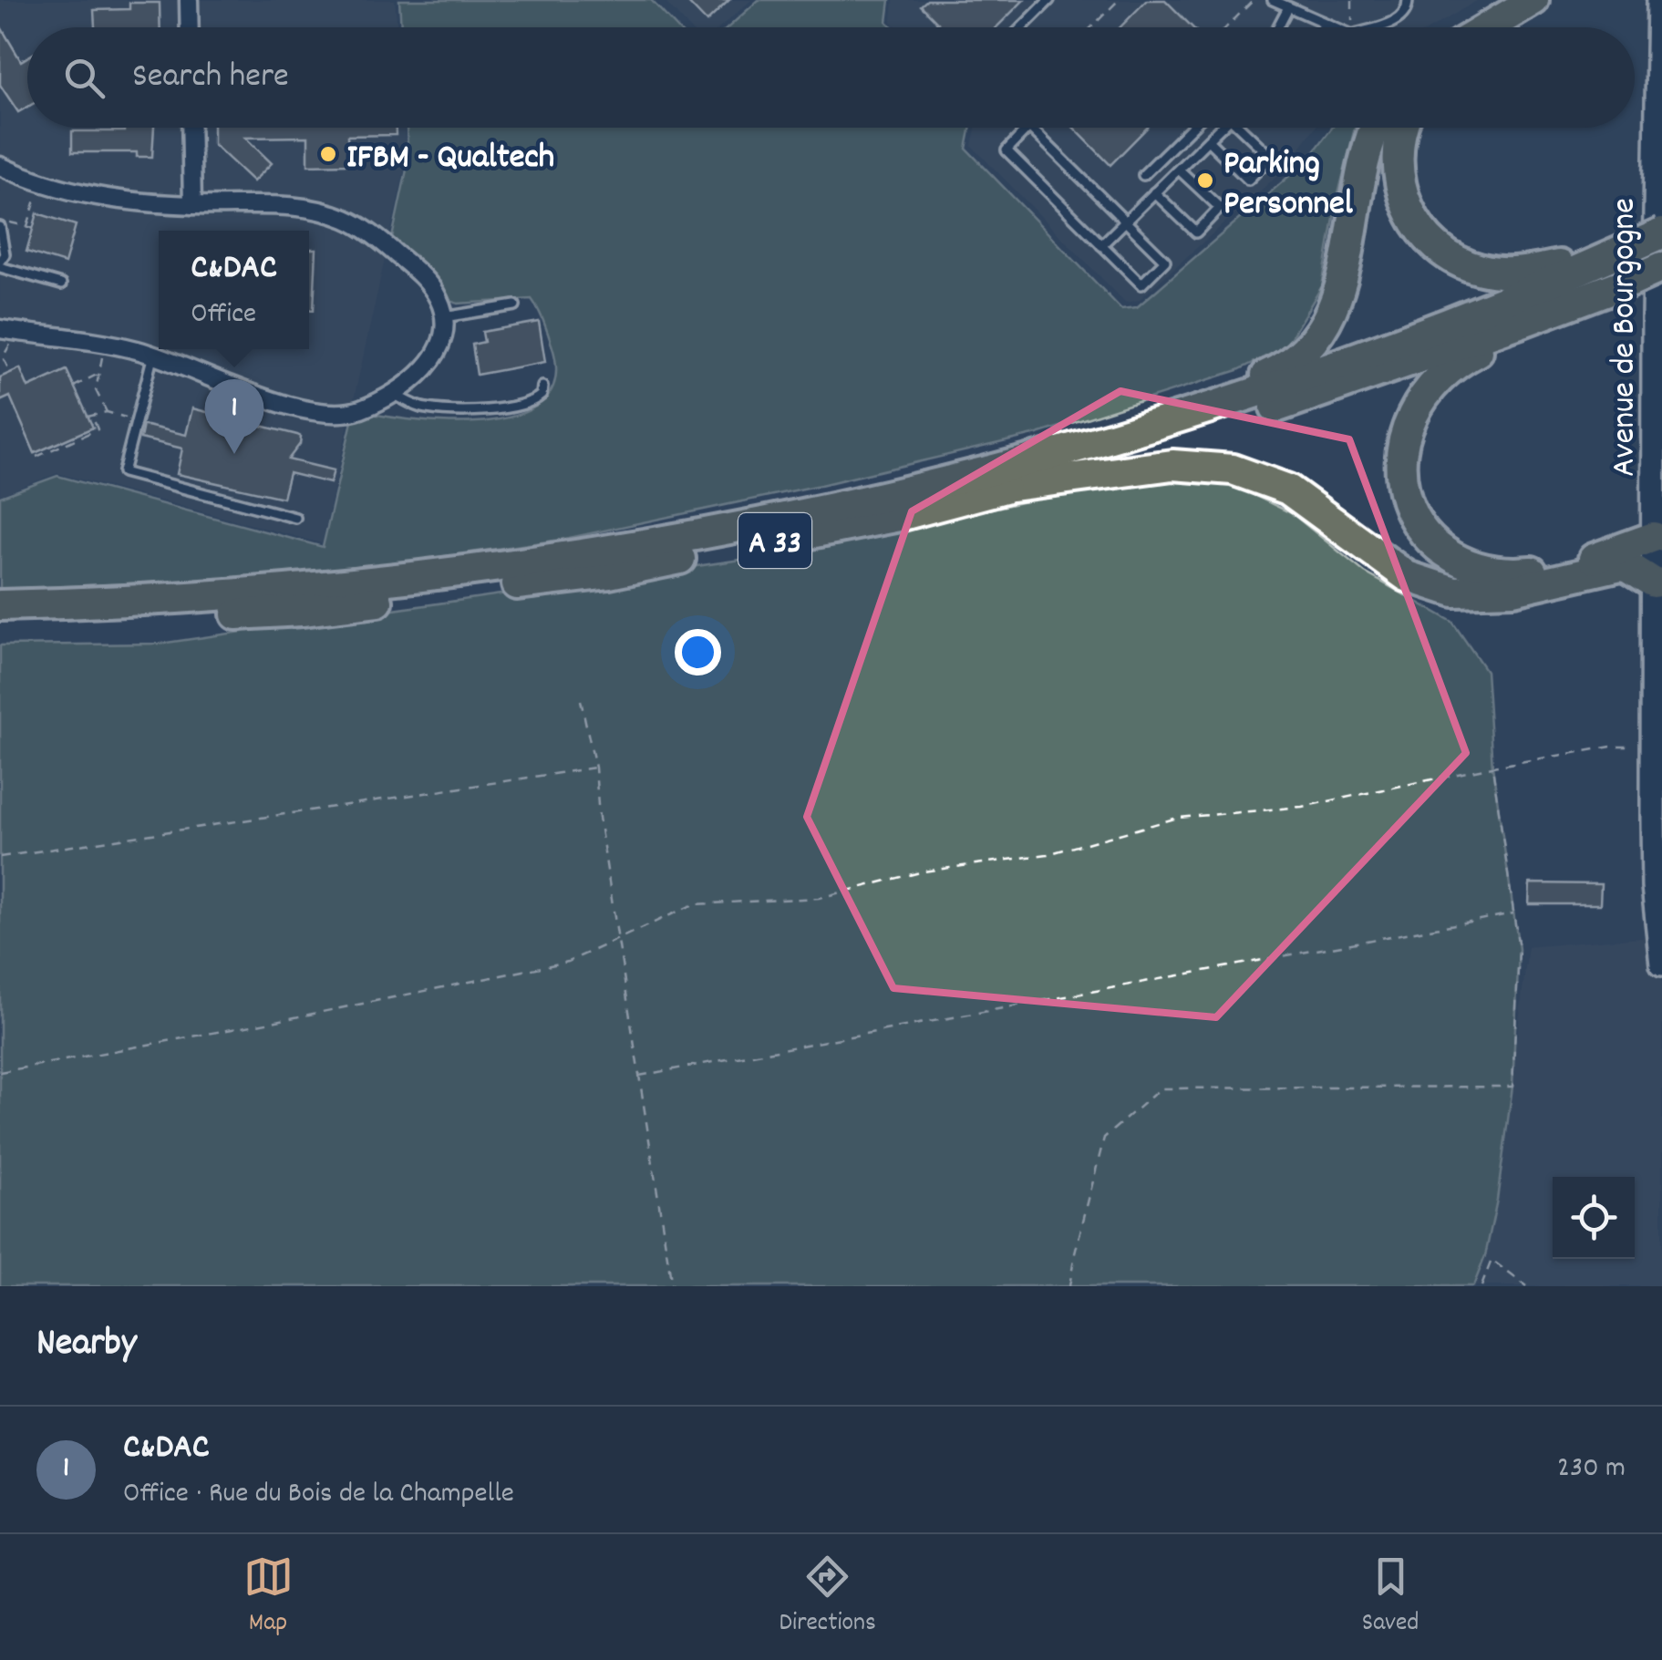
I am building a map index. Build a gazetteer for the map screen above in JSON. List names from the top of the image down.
{
  "streets": {
    "highway": ["A 33"],
    "main road": ["Avenue de Bourgogne"]
  },
  "places": ["IFBM - Qualtech", "Parking Personnel"],
  "page": {
    "search": "Search here",
    "popup": ["C&DAC", "Office"],
    "pins": "1",
    "heading": "Nearby",
    "list": [
      {
        "mark": "1",
        "name": "C&DAC",
        "note": "Office · Rue du Bois de la Champelle",
        "value": "230 m"
      }
    ],
    "nav": ["Map", "Directions", "Saved"]
  }
}
